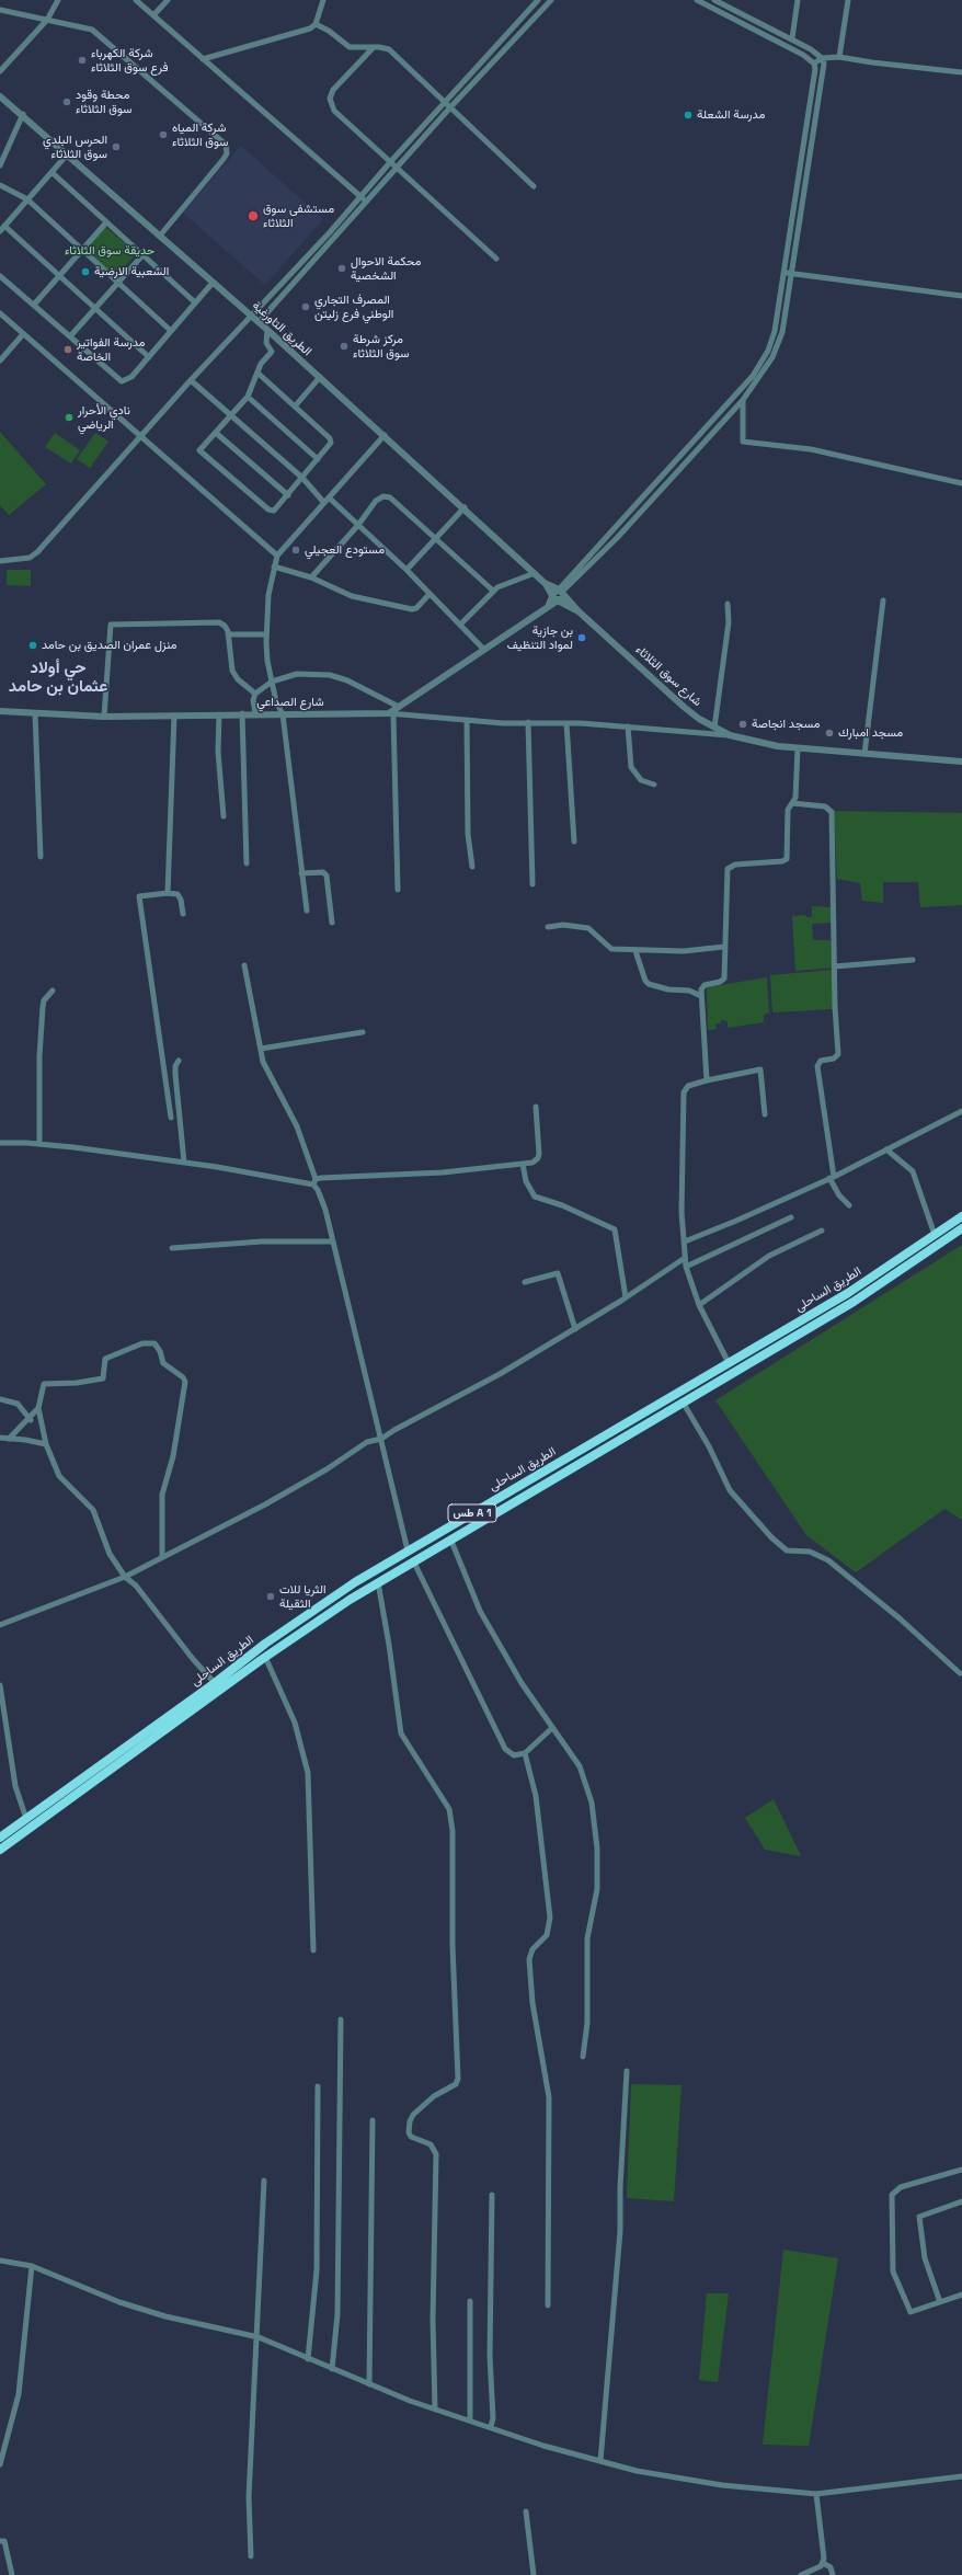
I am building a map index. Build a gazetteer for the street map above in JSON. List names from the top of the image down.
{
  "streets": {
    "highway": ["الطريق الساحلى", "طس A 1"],
    "street": ["الطريق التاورغية", "شارع سوق الثلاثاء", "شارع الصداعي"]
  },
  "districts": ["حي أولاد عثمان بن حامد"],
  "parks": ["حديقة سوق الثلاثاء"],
  "places": [
    "شركة الكهرباء فرع سوق الثلاثاء",
    "محطة وقود سوق الثلاثاء",
    "مدرسة الشعلة",
    "شركة المياه سوق الثلاثاء",
    "الحرس البلدي سوق الثلاثاء",
    "مستشفى سوق الثلاثاء",
    "محكمة الاحوال الشخصية",
    "الشعبية الارضية",
    "المصرف التجاري الوطني فرع زليتن",
    "مركز شرطة سوق الثلاثاء",
    "مدرسة الفواتير الخاصة",
    "نادي الأحرار الرياضي",
    "مستودع العجيلي",
    "بن جازية لمواد التنظيف",
    "منزل عمران الصديق بن حامد",
    "مسجد انجاصة",
    "مسجد امبارك",
    "الثريا للات الثقيلة"
  ]
}
